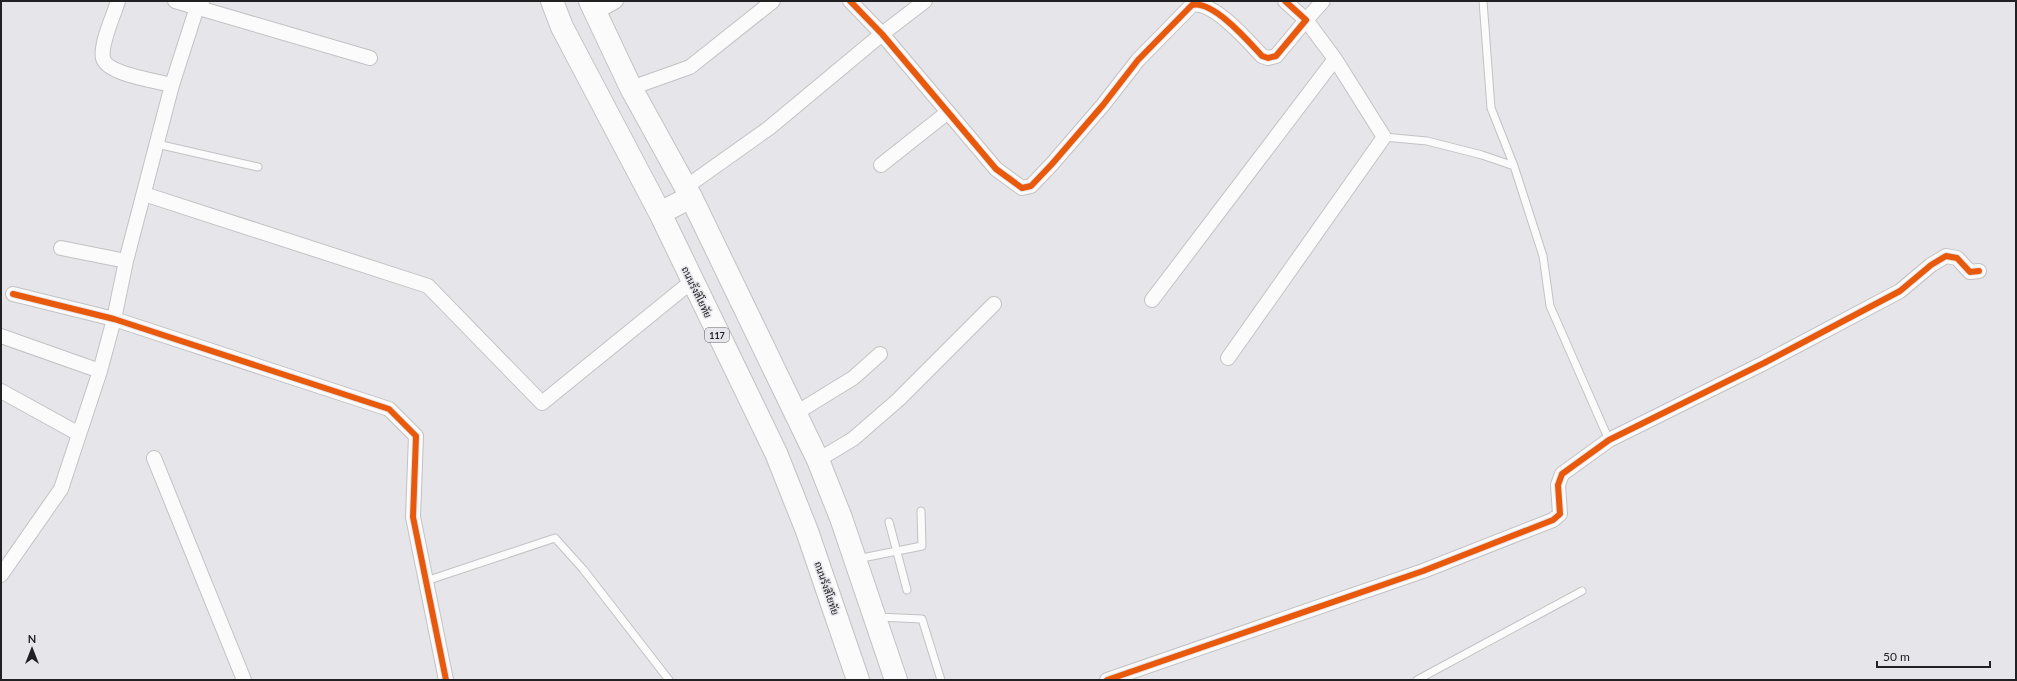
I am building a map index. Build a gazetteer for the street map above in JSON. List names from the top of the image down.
{
  "streets": {
    "main road": ["ถนนรังสิโยทัย", "117"]
  },
  "scale_bar": "50 m",
  "north": "top"
}
